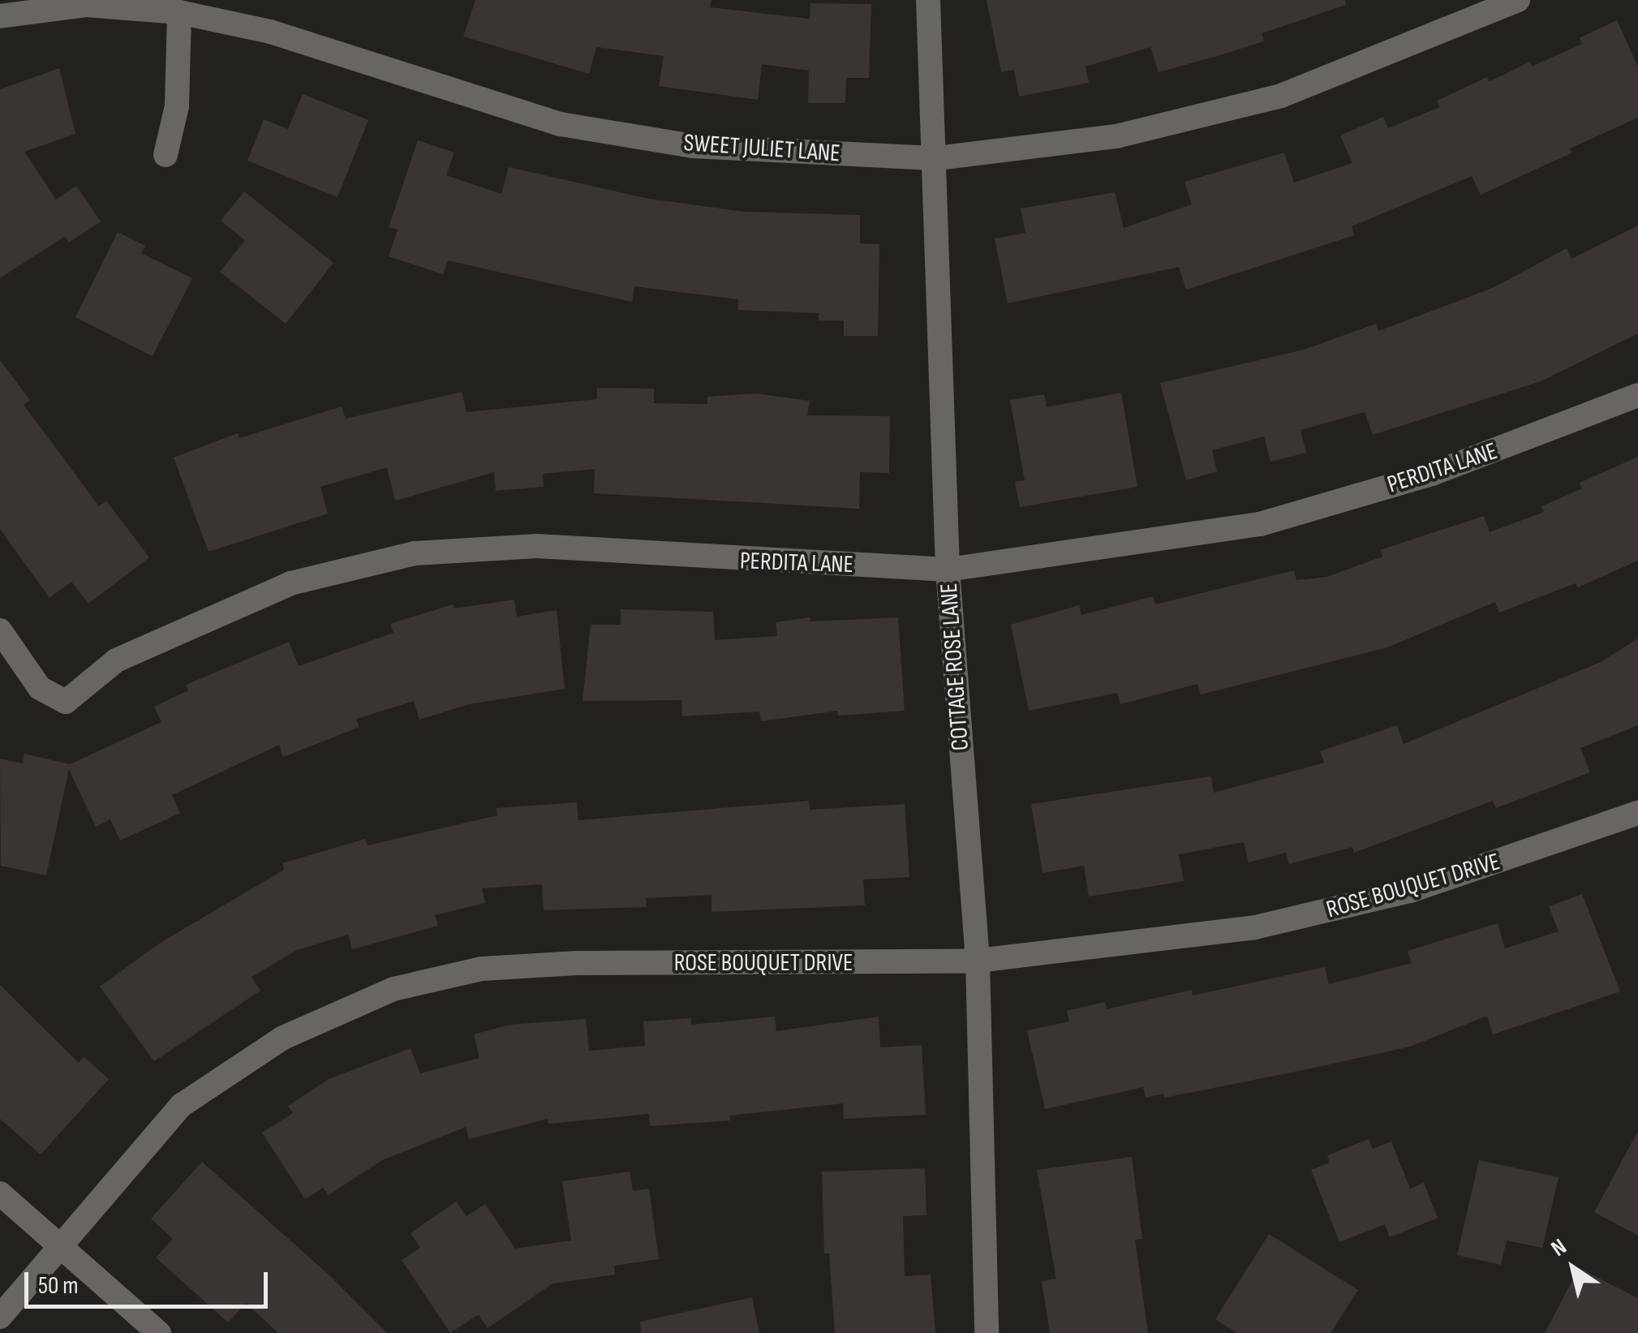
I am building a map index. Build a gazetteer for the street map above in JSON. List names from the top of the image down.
{
  "streets": {
    "street": [
      "SWEET JULIET LANE",
      "PERDITA LANE",
      "COTTAGE ROSE LANE",
      "ROSE BOUQUET DRIVE"
    ]
  },
  "crossings": [
    ["SWEET JULIET LANE", "COTTAGE ROSE LANE"],
    ["PERDITA LANE", "COTTAGE ROSE LANE"],
    ["COTTAGE ROSE LANE", "ROSE BOUQUET DRIVE"]
  ],
  "scale_bar": "50 m",
  "north": "top left"
}
